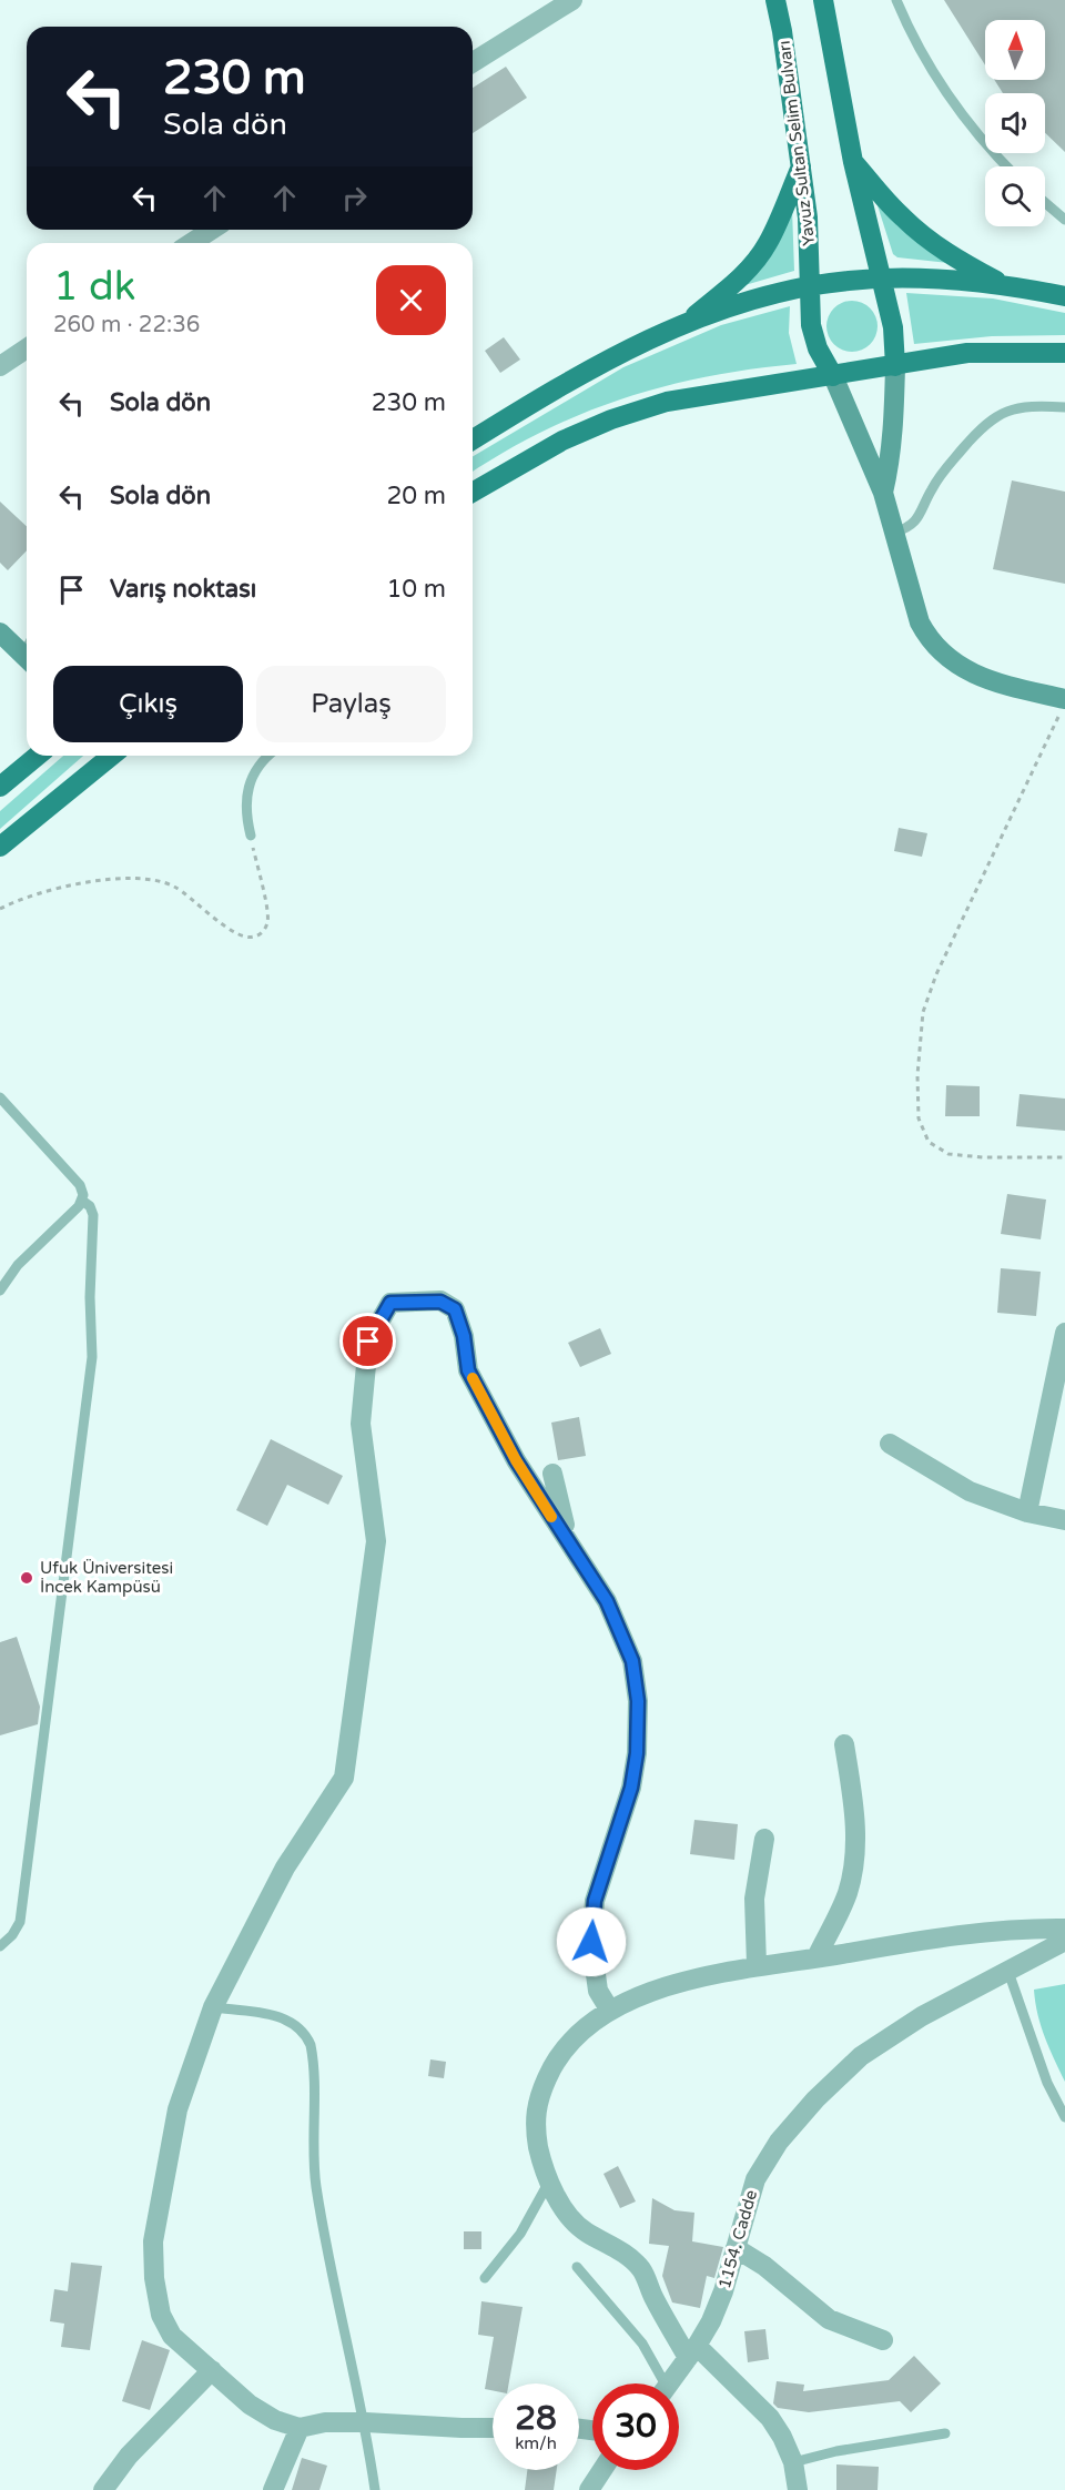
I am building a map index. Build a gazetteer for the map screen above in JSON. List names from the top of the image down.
{
  "streets": {
    "main road": ["Yavuz Sultan Selim Bulvarı"],
    "street": ["1154. Cadde"]
  },
  "places": ["Ufuk Üniversitesi İncek Kampüsü"],
  "north": "top",
  "page": {
    "turn": ["230 m", "Sola dön"],
    "heading": ["1 dk", "260 m · 22:36"],
    "list": [
      {
        "name": "Sola dön",
        "value": "230 m"
      },
      {
        "name": "Sola dön",
        "value": "20 m"
      },
      {
        "name": "Varış noktası",
        "value": "10 m"
      }
    ],
    "buttons": ["Çıkış", "Paylaş"],
    "speed": "28 km/h",
    "limit": "30"
  }
}
